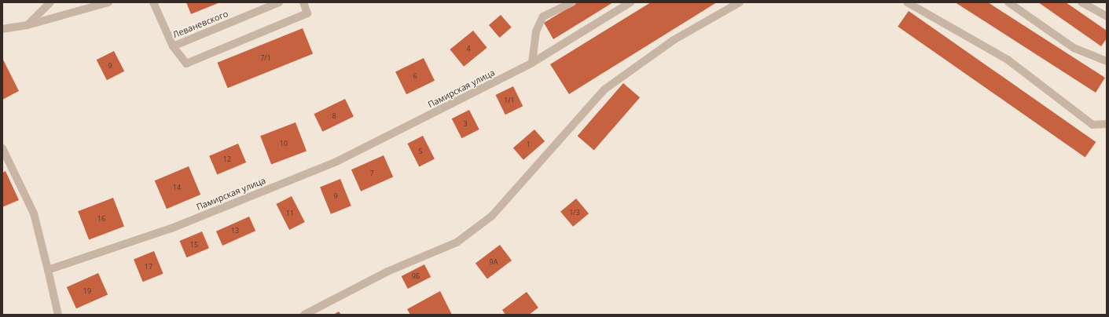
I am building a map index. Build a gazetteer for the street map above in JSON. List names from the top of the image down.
{
  "streets": {
    "street": ["Леваневского", "Памирская улица"]
  },
  "house_numbers": [
    "4",
    "7/1",
    "9",
    "6",
    "1/1",
    "8",
    "3",
    "10",
    "1",
    "5",
    "12",
    "7",
    "14",
    "9",
    "1/3",
    "11",
    "16",
    "13",
    "15",
    "9А",
    "17",
    "9Б",
    "19"
  ]
}
